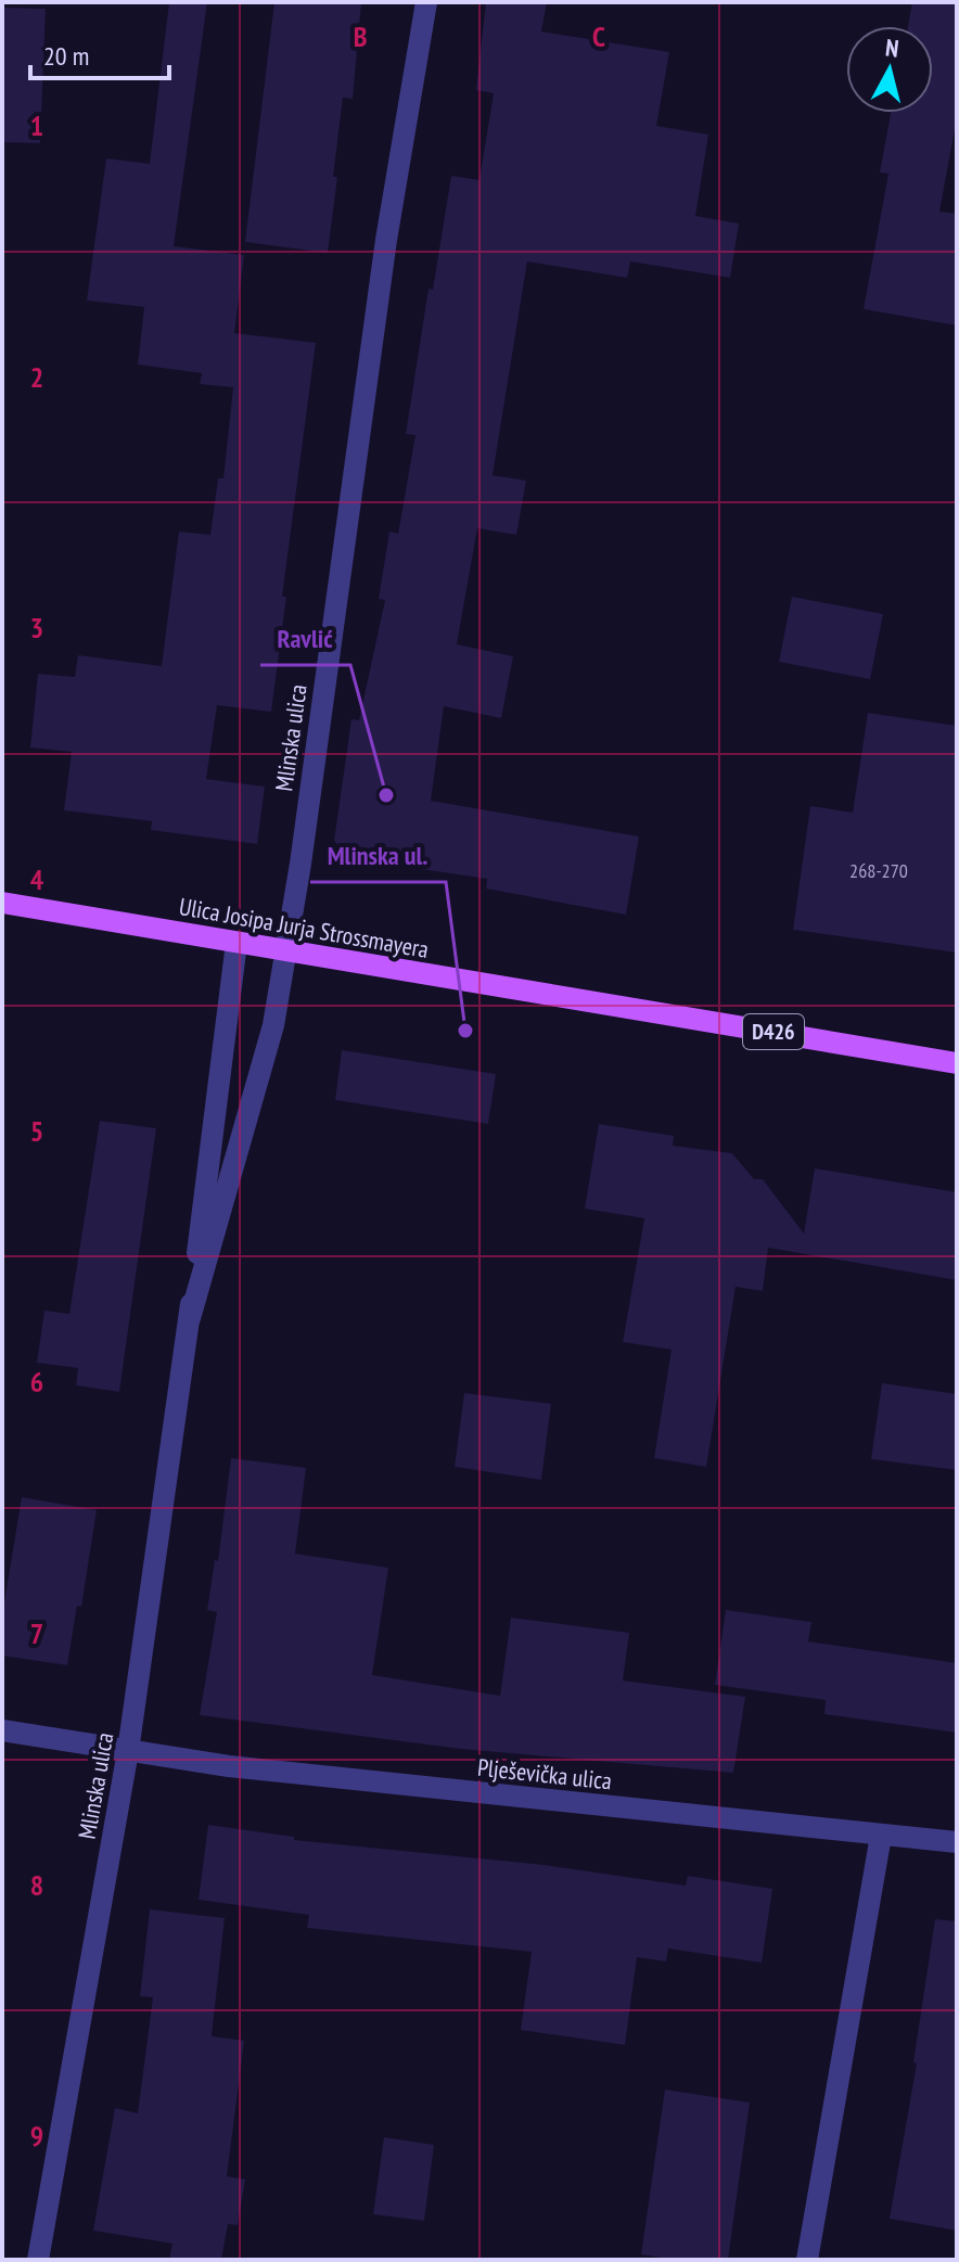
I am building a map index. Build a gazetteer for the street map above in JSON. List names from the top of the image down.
{
  "streets": {
    "main road": ["Ulica Josipa Jurja Strossmayera", "D426"],
    "street": ["Mlinska ulica", "Plješevička ulica"]
  },
  "crossings": [
    ["Mlinska ulica", "Ulica Josipa Jurja Strossmayera"],
    ["Mlinska ulica", "Plješevička ulica"]
  ],
  "places": ["Ravlić", "Mlinska ul."],
  "house_numbers": ["268-270"],
  "scale_bar": "20 m",
  "north": "top",
  "grid": {
    "columns": ["B", "C"],
    "rows": [
      "1",
      "2",
      "3",
      "4",
      "5",
      "6",
      "7",
      "8",
      "9"
    ]
  }
}
